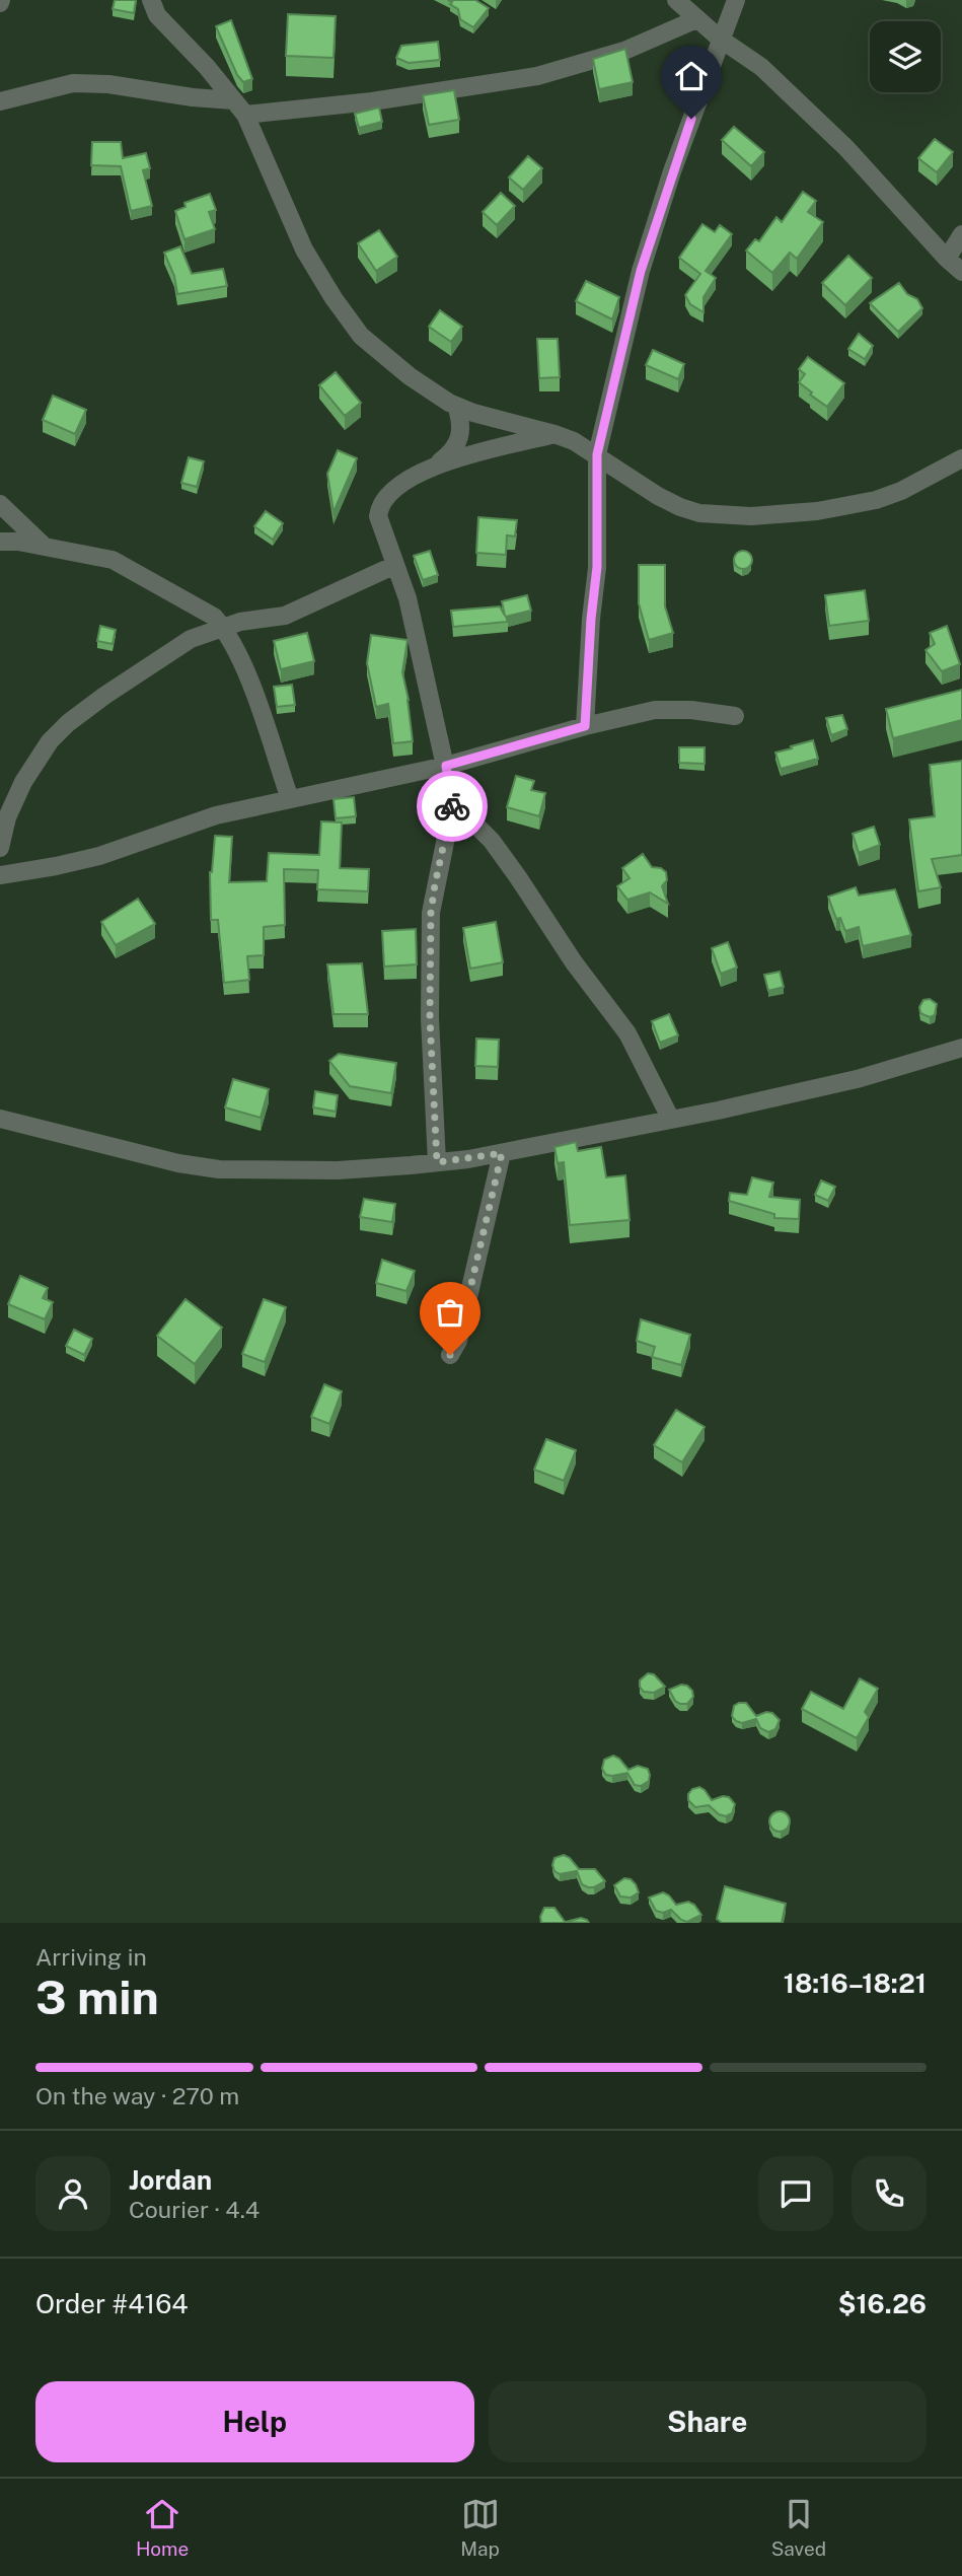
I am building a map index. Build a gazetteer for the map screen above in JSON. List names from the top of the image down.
{
  "page": {
    "heading": ["3 min", "Arriving in", "18:16–18:21"],
    "panel": [
      "Jordan",
      "Courier · 4.4",
      "Order #4164",
      "$16.26"
    ],
    "bar": "On the way · 270 m",
    "buttons": ["Help", "Share"],
    "tabs": ["Home", "Map", "Saved"]
  }
}
